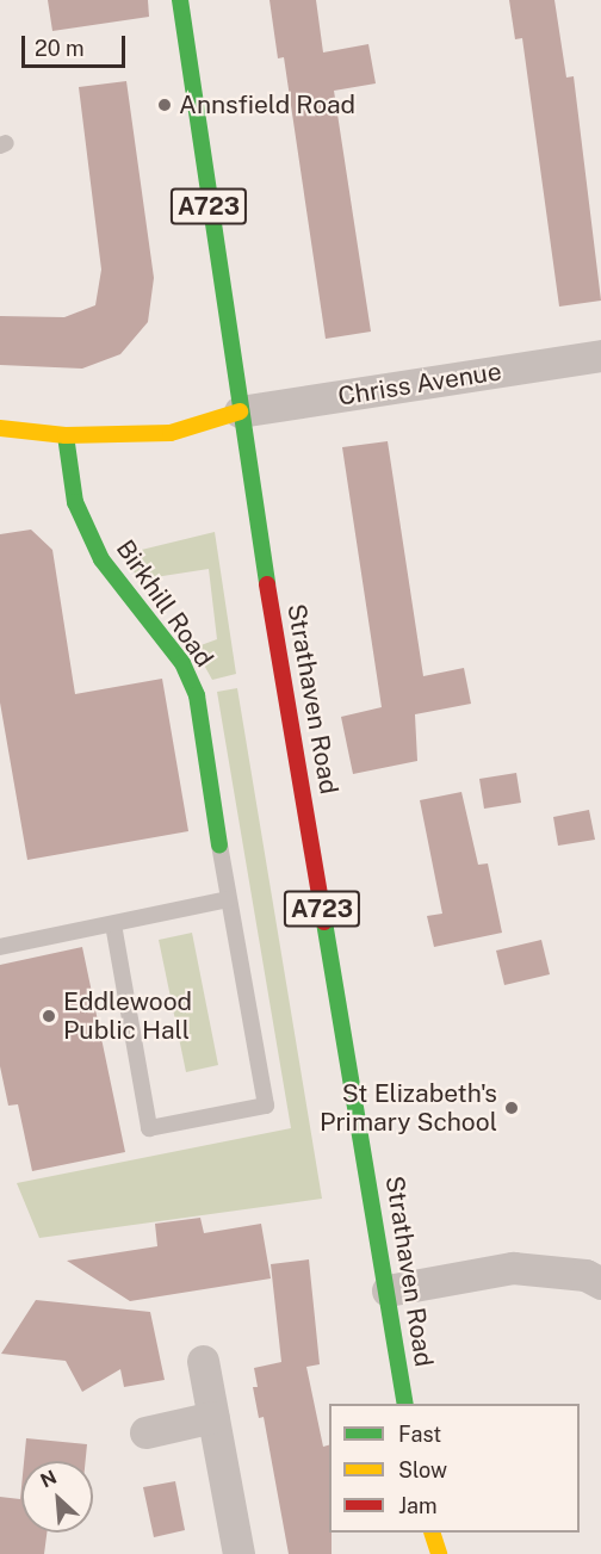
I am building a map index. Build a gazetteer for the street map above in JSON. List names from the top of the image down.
{
  "streets": {
    "main road": ["A723", "Birkhill Road", "Strathaven Road"],
    "street": ["Chriss Avenue"]
  },
  "crossings": [
    ["Chriss Avenue", "Strathaven Road"]
  ],
  "places": ["Annsfield Road", "Eddlewood Public Hall", "St Elizabeth's Primary School"],
  "legend": ["Fast", "Slow", "Jam"],
  "scale_bar": "20 m",
  "north": "top left"
}
